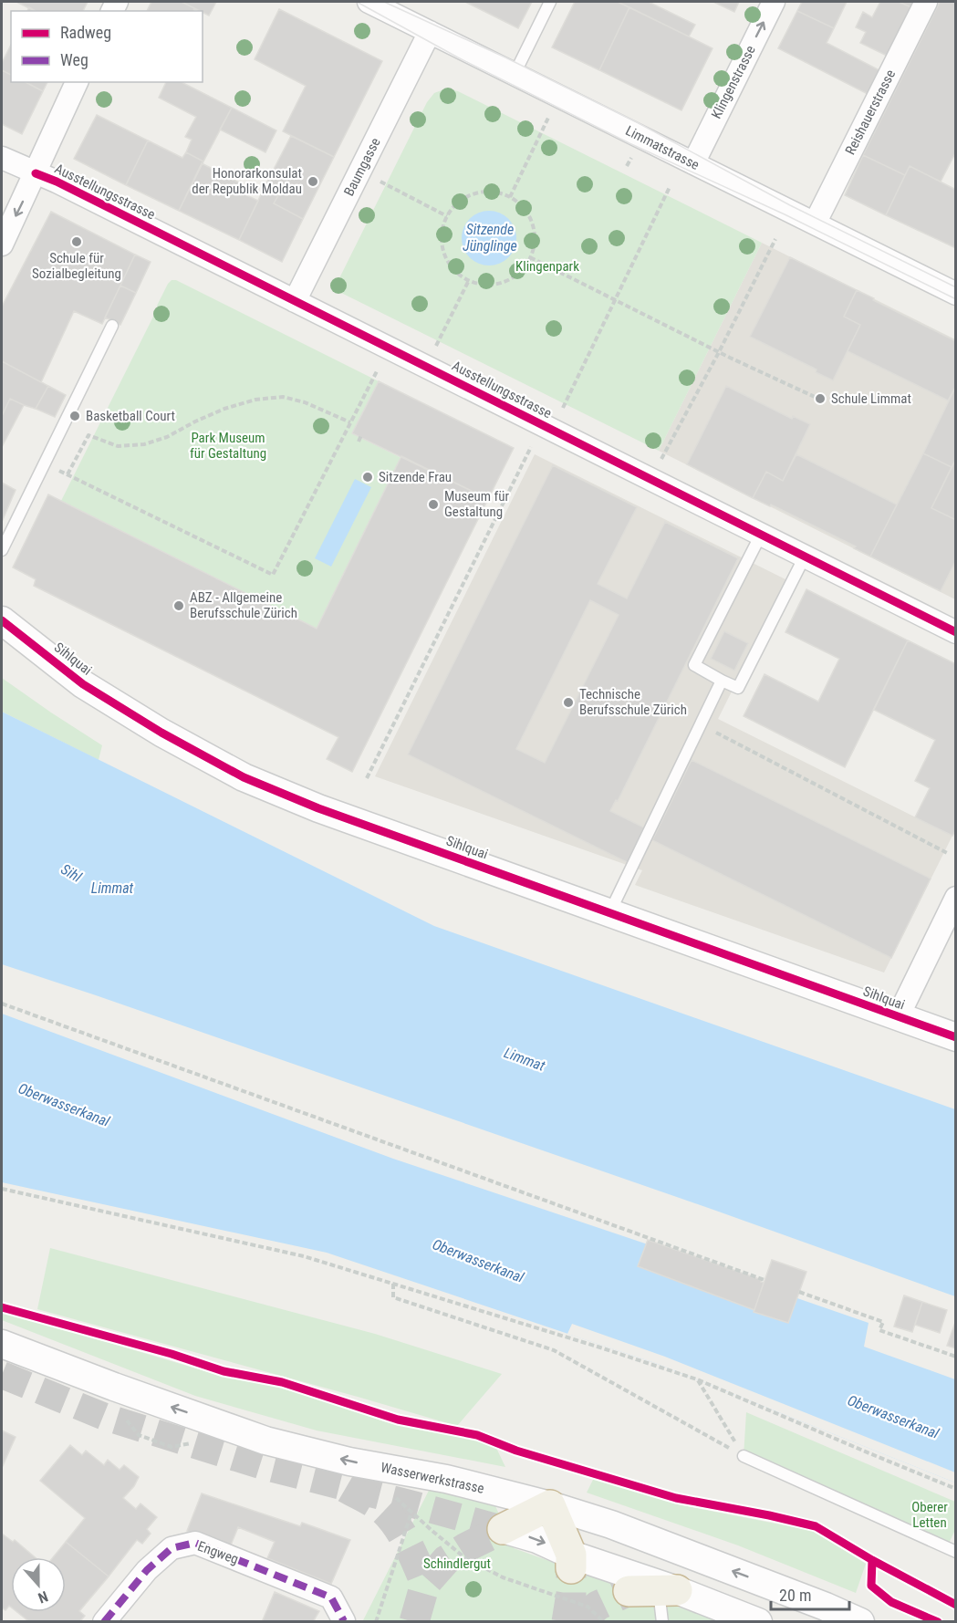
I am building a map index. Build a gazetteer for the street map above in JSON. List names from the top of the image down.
{
  "streets": {
    "street": [
      "Klingenstrasse",
      "Reishauerstrasse",
      "Limmatstrasse",
      "Baumgasse",
      "Ausstellungsstrasse",
      "Sihlquai",
      "Wasserwerkstrasse",
      "Engweg"
    ]
  },
  "crossings": [
    ["Klingenstrasse", "Limmatstrasse"],
    ["Reishauerstrasse", "Limmatstrasse"],
    ["Limmatstrasse", "Baumgasse"],
    ["Baumgasse", "Ausstellungsstrasse"]
  ],
  "one_way": ["Klingenstrasse"],
  "water": [
    "Sitzende Jünglinge",
    "Sihl",
    "Limmat",
    "Oberwasserkanal"
  ],
  "parks": [
    "Klingenpark",
    "Park Museum für Gestaltung",
    "Oberer Letten",
    "Schindlergut"
  ],
  "places": [
    "Honorarkonsulat der Republik Moldau",
    "Schule für Sozialbegleitung",
    "Schule Limmat",
    "Basketball Court",
    "Sitzende Frau",
    "Museum für Gestaltung",
    "ABZ - Allgemeine Berufsschule Zürich",
    "Technische Berufsschule Zürich"
  ],
  "legend": ["Radweg", "Weg"],
  "scale_bar": "20 m",
  "north": "bottom"
}
